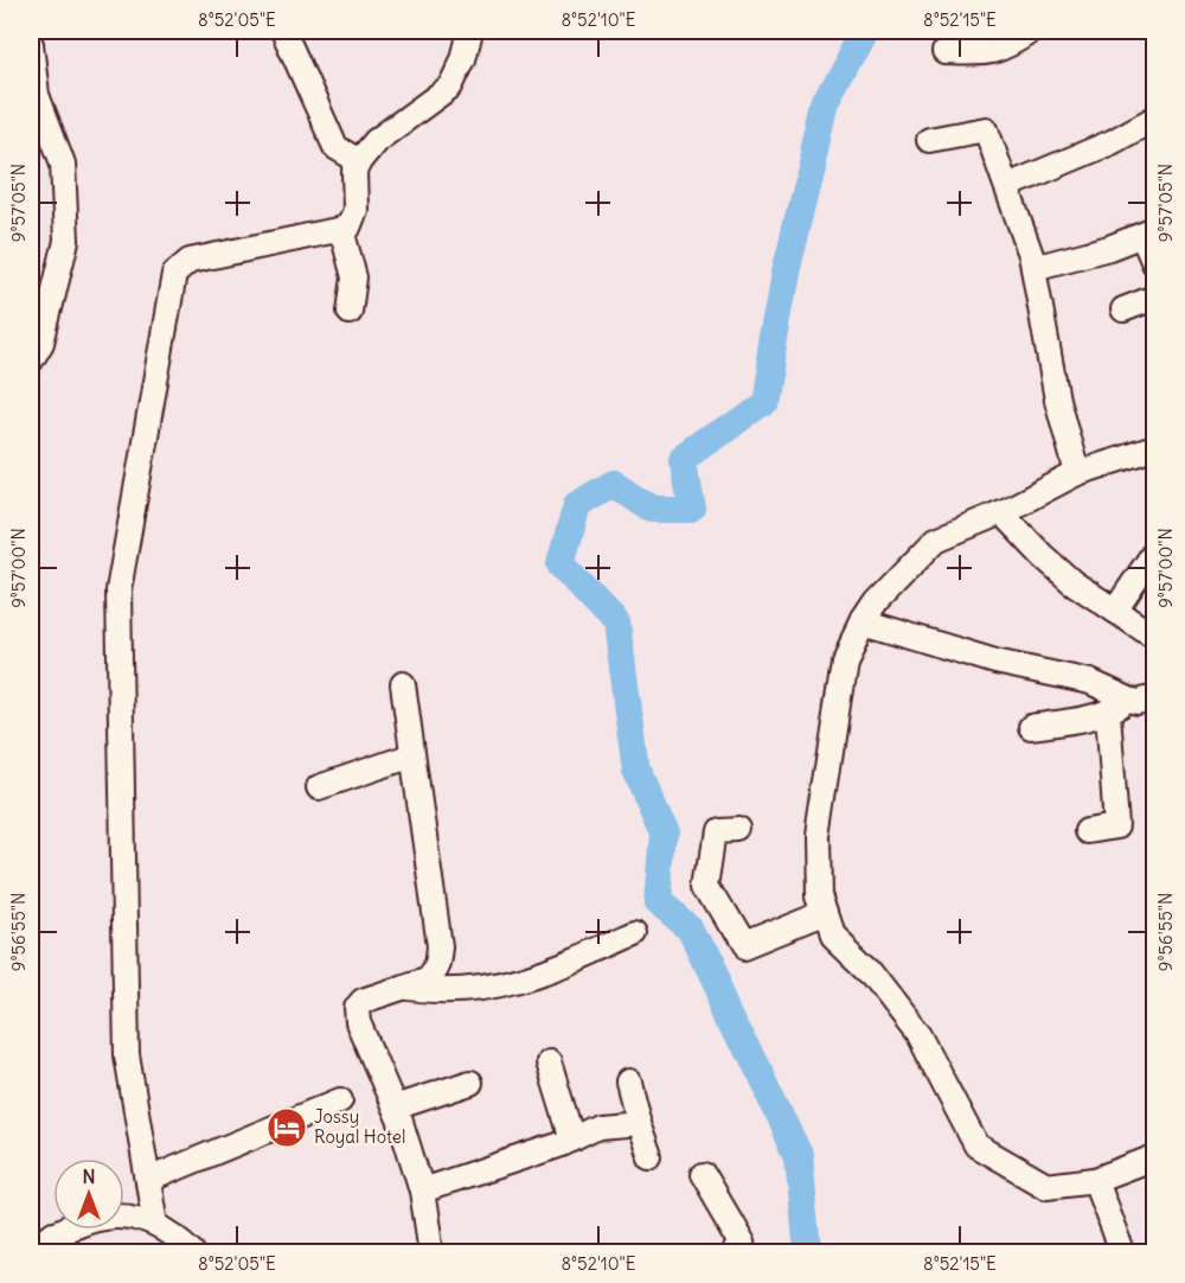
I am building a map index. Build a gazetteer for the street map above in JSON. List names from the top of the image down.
{
  "places": {
    "hotel": ["Jossy Royal Hotel"]
  },
  "north": "top",
  "coordinates": [
    "8°52'05\"E",
    "8°52'10\"E",
    "8°52'15\"E",
    "9°57'05\"N",
    "9°57'00\"N",
    "9°56'55\"N"
  ]
}
